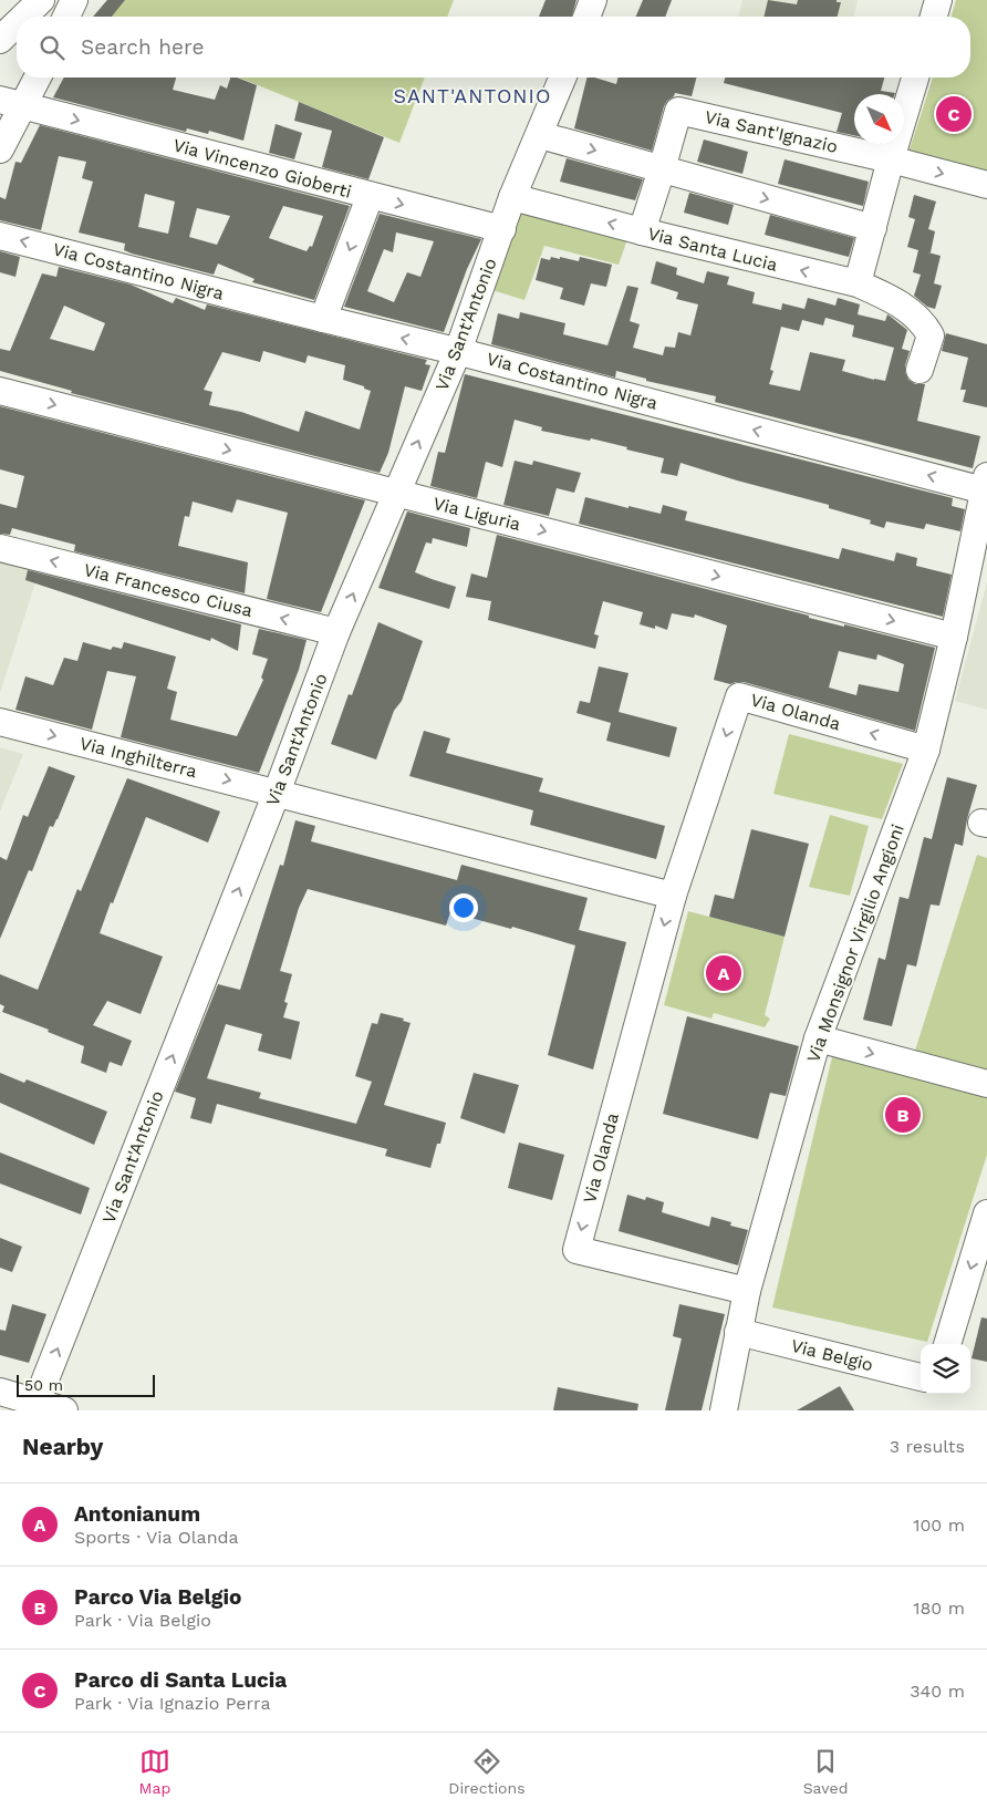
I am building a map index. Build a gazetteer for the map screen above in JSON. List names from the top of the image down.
{
  "streets": {
    "street": [
      "Via Sant'Ignazio",
      "Via Vincenzo Gioberti",
      "Via Santa Lucia",
      "Via Costantino Nigra",
      "Via Sant'Antonio",
      "Via Liguria",
      "Via Francesco Ciusa",
      "Via Olanda",
      "Via Inghilterra",
      "Via Monsignor Virgilio Angioni",
      "Via Belgio"
    ]
  },
  "crossings": [
    ["Via Sant'Ignazio", "Via Santa Lucia"],
    ["Via Vincenzo Gioberti", "Via Sant'Antonio"],
    ["Via Santa Lucia", "Via Sant'Antonio"],
    ["Via Costantino Nigra", "Via Sant'Antonio"],
    ["Via Costantino Nigra", "Via Monsignor Virgilio Angioni"],
    ["Via Sant'Antonio", "Via Liguria"],
    ["Via Sant'Antonio", "Via Francesco Ciusa"],
    ["Via Sant'Antonio", "Via Inghilterra"],
    ["Via Liguria", "Via Monsignor Virgilio Angioni"],
    ["Via Olanda", "Via Monsignor Virgilio Angioni"],
    ["Via Monsignor Virgilio Angioni", "Via Belgio"]
  ],
  "one_way": [
    "Via Vincenzo Gioberti",
    "Via Sant'Antonio",
    "Via Liguria",
    "Via Francesco Ciusa",
    "Via Inghilterra"
  ],
  "districts": ["SANT'ANTONIO"],
  "scale_bar": "50 m",
  "north": "bottom right",
  "page": {
    "search": "Search here",
    "pins": ["C", "A", "B"],
    "scale": "50 m",
    "heading": ["Nearby", "3 results"],
    "list": [
      {
        "mark": "A",
        "name": "Antonianum",
        "note": "Sports · Via Olanda",
        "value": "100 m"
      },
      {
        "mark": "B",
        "name": "Parco Via Belgio",
        "note": "Park · Via Belgio",
        "value": "180 m"
      },
      {
        "mark": "C",
        "name": "Parco di Santa Lucia",
        "note": "Park · Via Ignazio Perra",
        "value": "340 m"
      }
    ],
    "nav": ["Map", "Directions", "Saved"]
  }
}
